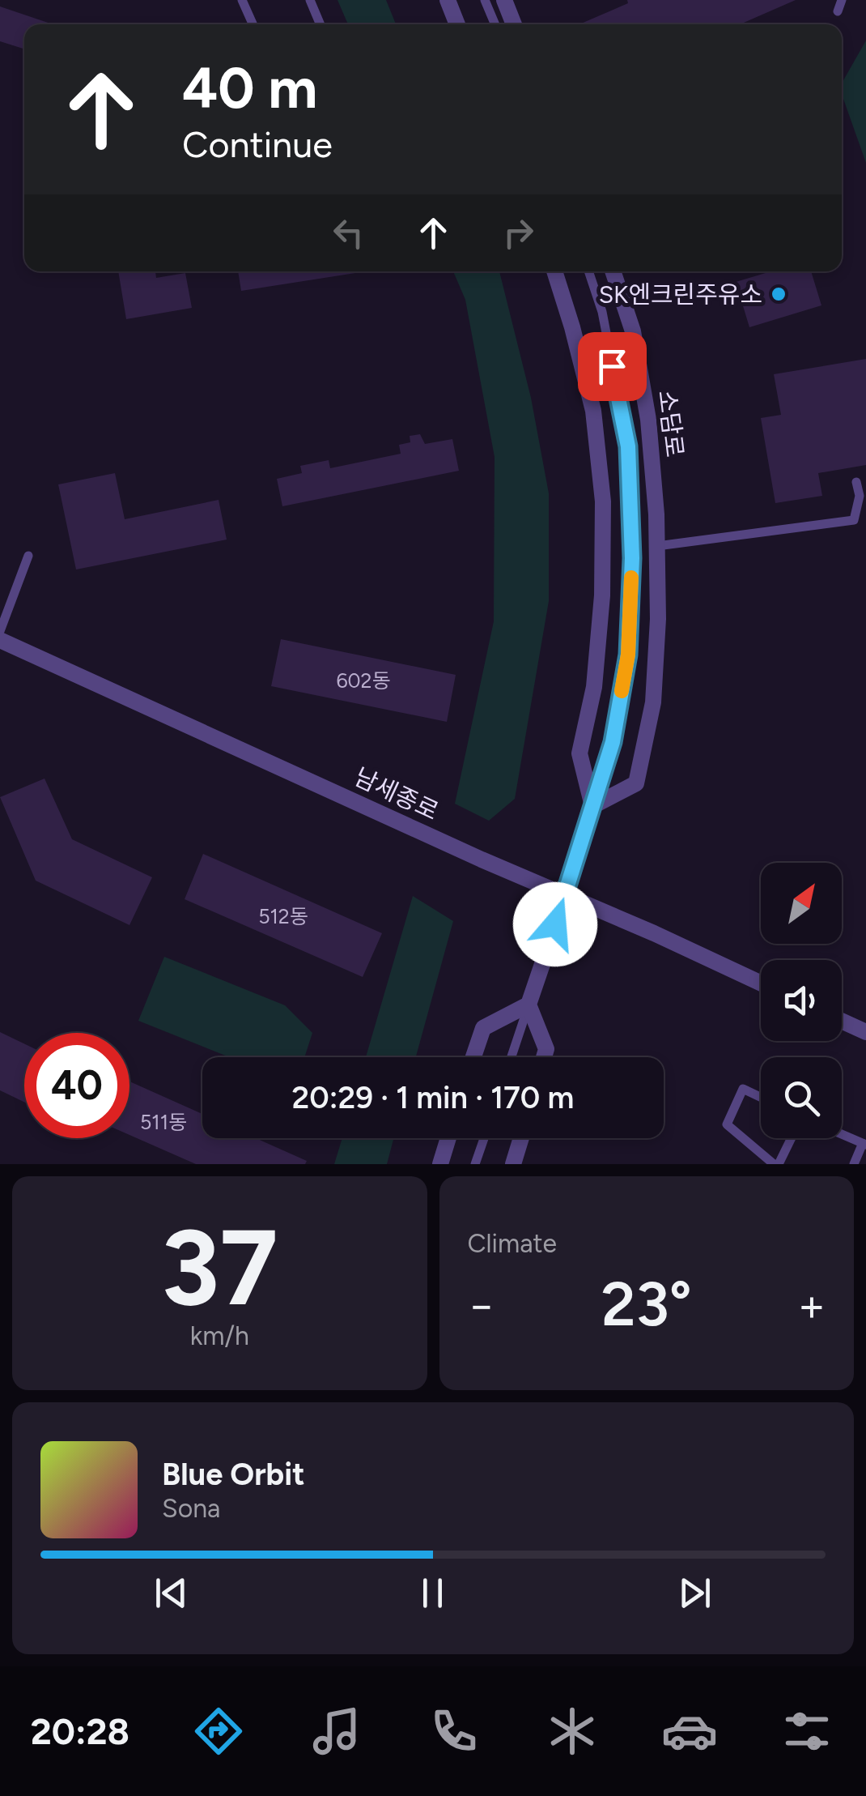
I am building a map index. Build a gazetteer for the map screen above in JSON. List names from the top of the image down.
{
  "streets": {
    "street": ["소담로", "남세종로"]
  },
  "places": ["SK엔크린주유소"],
  "house_numbers": ["602동", "512동", "511동"],
  "north": "top right",
  "page": {
    "turn": ["40 m", "Continue"],
    "limit": "40",
    "trip": "20:29 · 1 min · 170 m",
    "tile": [
      ["37", "km/h"],
      "Climate"
    ],
    "heat": ["−", "23°", "+"],
    "song": ["Blue Orbit", "Sona"],
    "tabs": "20:28"
  }
}
